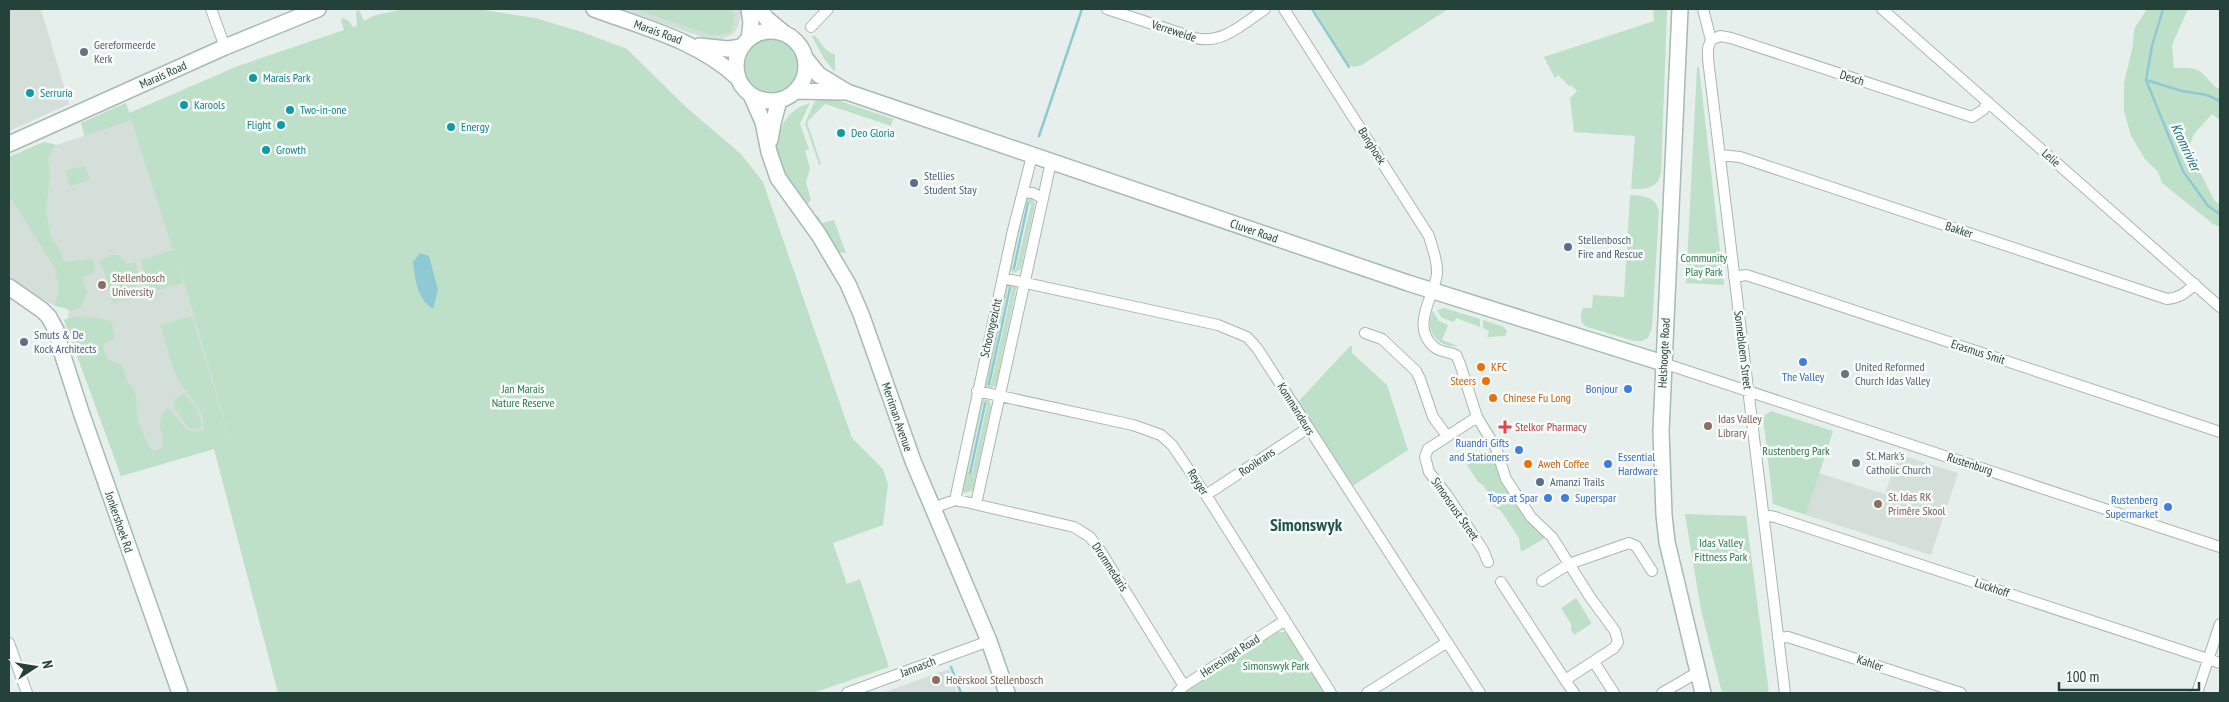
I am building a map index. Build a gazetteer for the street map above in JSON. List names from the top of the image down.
{
  "streets": {
    "street": [
      "Verreweide",
      "Marais Road",
      "Desch",
      "Banghoek",
      "Lelie",
      "Bakker",
      "Cluver Road",
      "Schoongezicht",
      "Sonnebloem Street",
      "Erasmus Smit",
      "Helshoogte Road",
      "Kommandeurs",
      "Merriman Avenue",
      "Rooikrans",
      "Rustenburg",
      "Reyger",
      "Simonsrust Street",
      "Jonkershoek Rd",
      "Drommedaris",
      "Luckhoff",
      "Heresingel Road",
      "Kahler",
      "Jannasch"
    ]
  },
  "crossings": [
    ["Marais Road", "Cluver Road"],
    ["Marais Road", "Merriman Avenue"],
    ["Desch", "Lelie"],
    ["Desch", "Sonnebloem Street"],
    ["Banghoek", "Cluver Road"],
    ["Lelie", "Bakker"],
    ["Bakker", "Sonnebloem Street"],
    ["Cluver Road", "Schoongezicht"],
    ["Cluver Road", "Helshoogte Road"],
    ["Cluver Road", "Merriman Avenue"],
    ["Cluver Road", "Rustenburg"],
    ["Schoongezicht", "Kommandeurs"],
    ["Schoongezicht", "Reyger"],
    ["Schoongezicht", "Drommedaris"],
    ["Sonnebloem Street", "Erasmus Smit"],
    ["Sonnebloem Street", "Rustenburg"],
    ["Sonnebloem Street", "Luckhoff"],
    ["Sonnebloem Street", "Kahler"],
    ["Helshoogte Road", "Rustenburg"],
    ["Kommandeurs", "Rooikrans"],
    ["Merriman Avenue", "Jannasch"],
    ["Rooikrans", "Reyger"],
    ["Reyger", "Heresingel Road"],
    ["Drommedaris", "Heresingel Road"]
  ],
  "districts": ["Simonswyk"],
  "water": ["Kromrivier"],
  "parks": [
    "Community Play Park",
    "Jan Marais Nature Reserve",
    "Rustenberg Park",
    "Idas Valley Fittness Park",
    "Simonswyk Park"
  ],
  "places": {
    "other": [
      "Gereformeerde Kerk",
      "Marais Park",
      "Serruria",
      "Karools",
      "Two-in-one",
      "Flight",
      "Energy",
      "Deo Gloria",
      "Growth",
      "Stellies Student Stay",
      "Stellenbosch Fire and Rescue",
      "Stellenbosch University",
      "Smuts & De Kock Architects",
      "The Valley",
      "KFC",
      "United Reformed Church Idas Valley",
      "Steers",
      "Bonjour",
      "Chinese Fu Long",
      "Idas Valley Library",
      "Ruandri Gifts and Stationers",
      "St. Mark's Catholic Church",
      "Aweh Coffee",
      "Essential Hardware",
      "Amanzi Trails",
      "Tops at Spar",
      "Superspar",
      "St. Idas RK Primêre Skool",
      "Rustenberg Supermarket",
      "Hoërskool Stellenbosch"
    ],
    "health": ["Stelkor Pharmacy"]
  },
  "scale_bar": "100 m",
  "north": "right"
}
